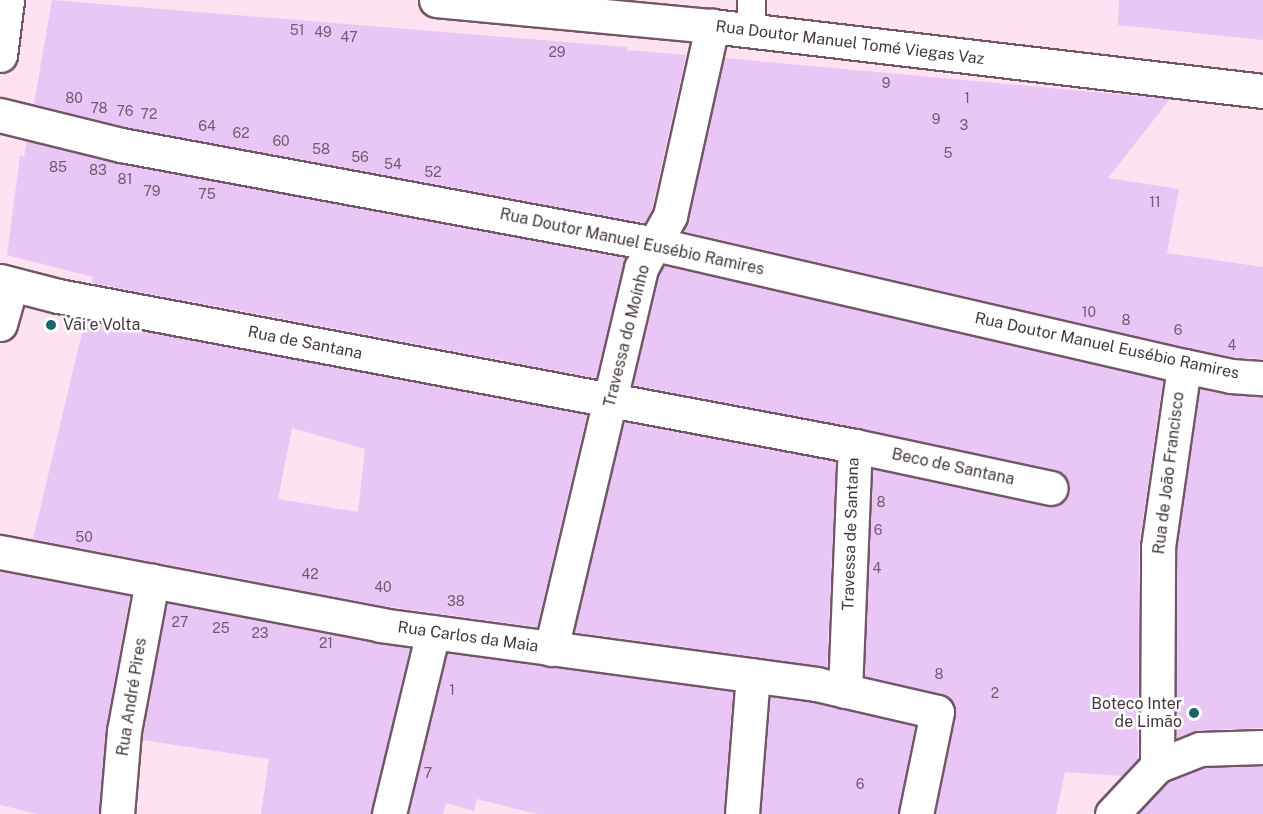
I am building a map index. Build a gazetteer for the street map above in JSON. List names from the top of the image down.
{
  "streets": {
    "street": [
      "Rua Doutor Manuel Tomé Viegas Vaz",
      "Rua Doutor Manuel Eusébio Ramires",
      "Travessa do Moínho",
      "Rua de Santana",
      "Beco de Santana",
      "Rua de João Francisco",
      "Travessa de Santana",
      "Rua Carlos da Maia",
      "Rua André Pires"
    ]
  },
  "crossings": [
    ["Rua Doutor Manuel Tomé Viegas Vaz", "Travessa do Moínho"],
    ["Rua Doutor Manuel Eusébio Ramires", "Travessa do Moínho"],
    ["Rua Doutor Manuel Eusébio Ramires", "Rua de João Francisco"],
    ["Travessa do Moínho", "Rua de Santana"],
    ["Travessa do Moínho", "Travessa de Santana"],
    ["Travessa do Moínho", "Rua Carlos da Maia"],
    ["Rua de Santana", "Travessa de Santana"],
    ["Beco de Santana", "Travessa de Santana"],
    ["Travessa de Santana", "Rua Carlos da Maia"],
    ["Rua Carlos da Maia", "Rua André Pires"]
  ],
  "places": ["Vai e Volta", "Boteco Inter de Limão"],
  "house_numbers": [
    "51",
    "49",
    "47",
    "29",
    "9",
    "80",
    "1",
    "78",
    "76",
    "72",
    "9",
    "3",
    "64",
    "62",
    "60",
    "58",
    "5",
    "56",
    "54",
    "85",
    "83",
    "52",
    "81",
    "79",
    "75",
    "11",
    "10",
    "8",
    "6",
    "4",
    "8",
    "6",
    "50",
    "4",
    "42",
    "40",
    "38",
    "27",
    "25",
    "23",
    "21",
    "8",
    "1",
    "2",
    "7",
    "6"
  ]
}
